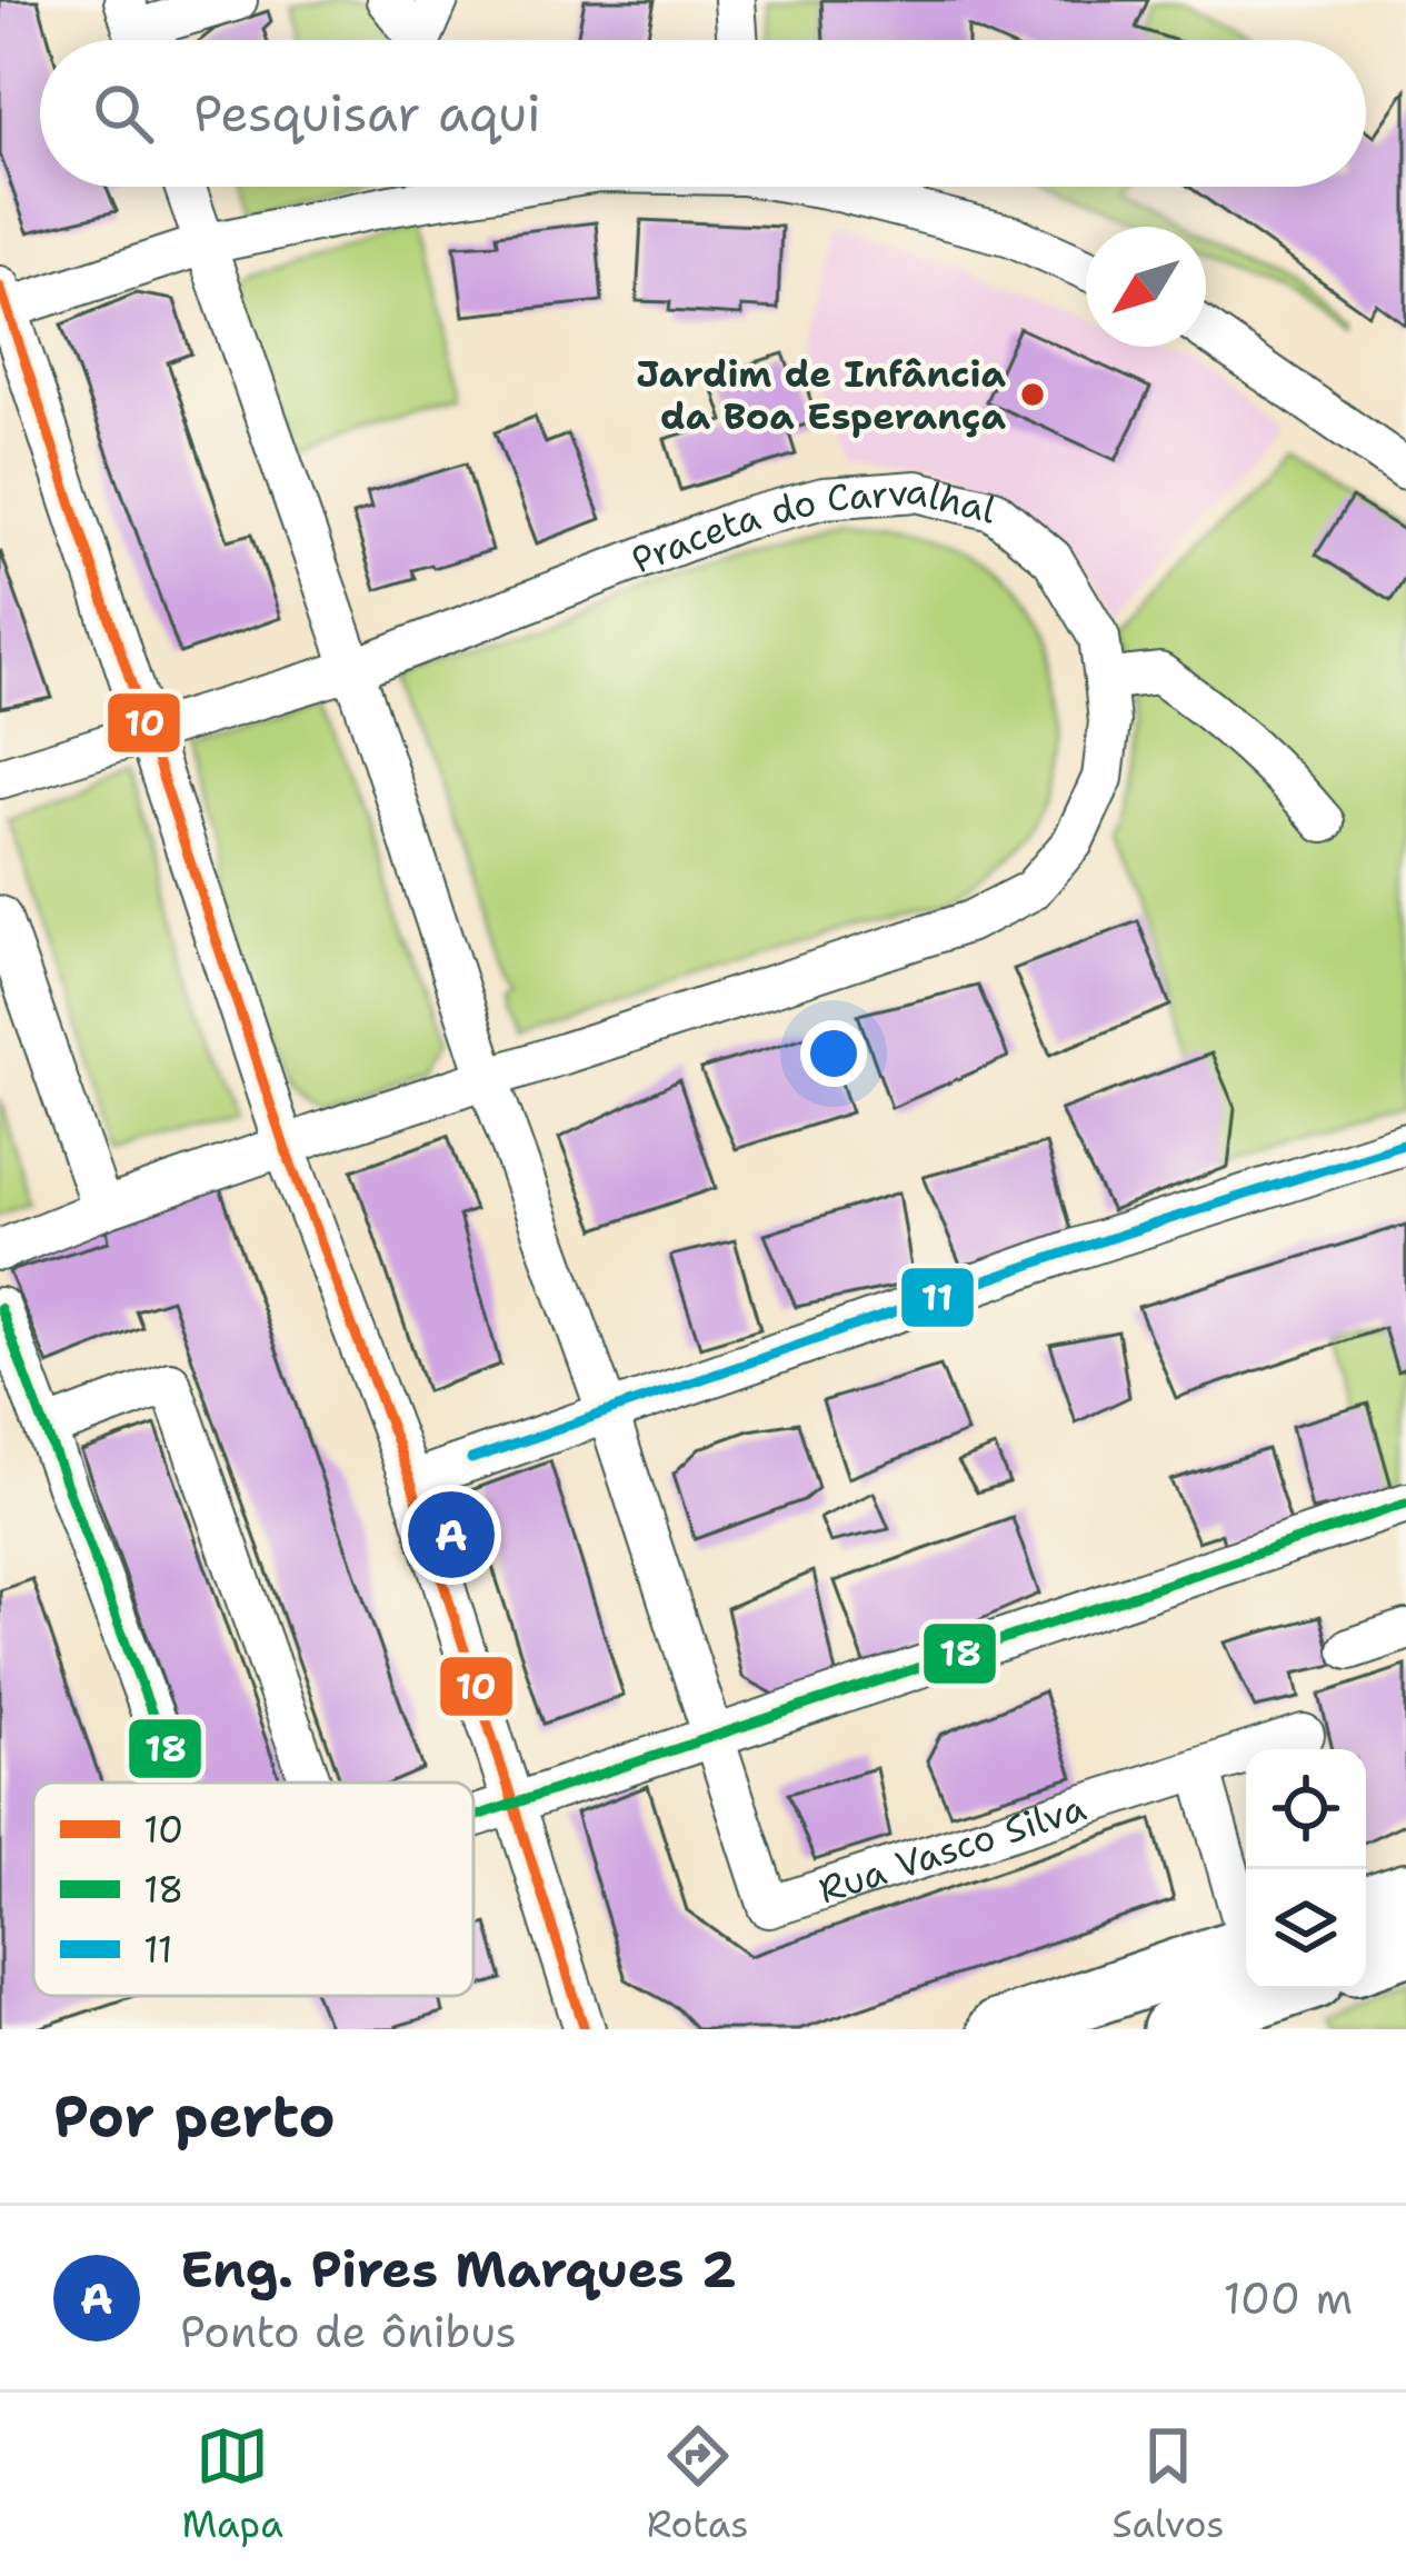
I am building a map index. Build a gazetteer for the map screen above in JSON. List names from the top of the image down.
{
  "streets": {
    "street": ["Praceta do Carvalhal", "Rua Vasco Silva"]
  },
  "places": ["Jardim de Infância da Boa Esperança"],
  "lines": ["transit line 10", "transit line 11", "transit line 18"],
  "legend": ["10", "18", "11"],
  "north": "bottom left",
  "page": {
    "search": "Pesquisar aqui",
    "pins": "A",
    "heading": "Por perto",
    "list": [
      {
        "mark": "A",
        "name": "Eng. Pires Marques 2",
        "note": "Ponto de ônibus",
        "value": "100 m"
      }
    ],
    "nav": ["Mapa", "Rotas", "Salvos"]
  }
}
